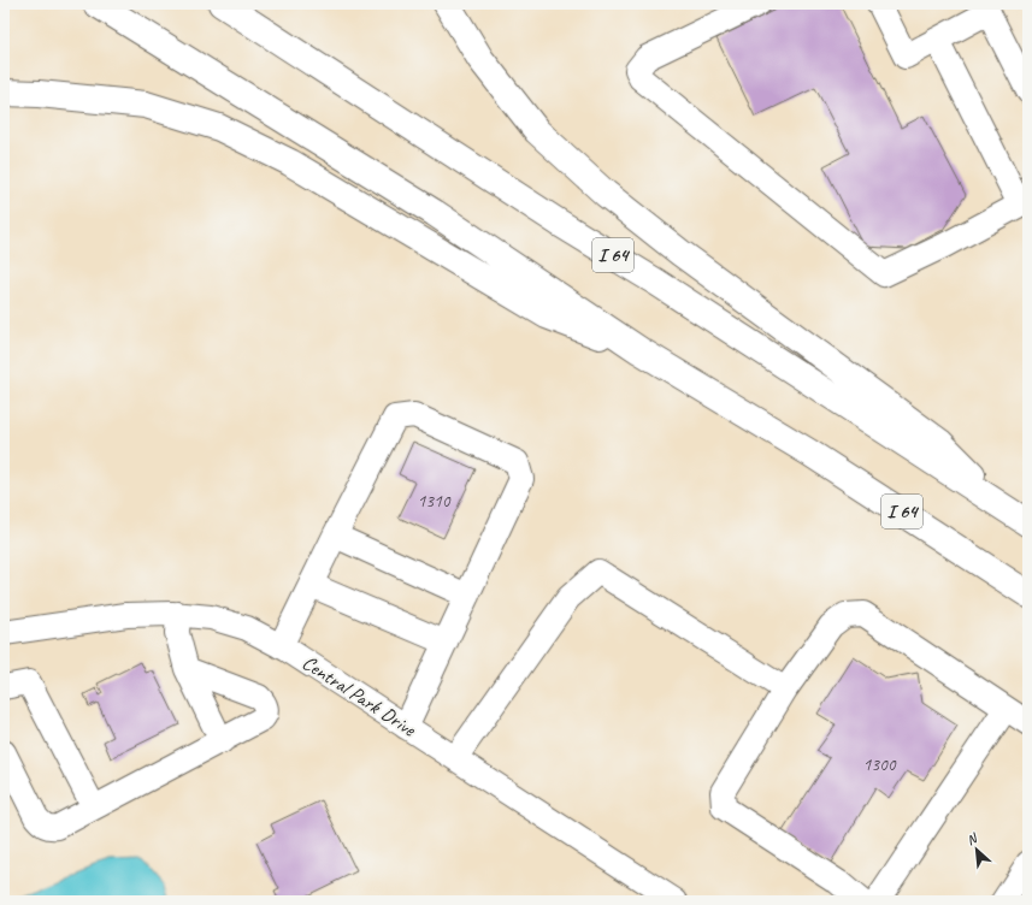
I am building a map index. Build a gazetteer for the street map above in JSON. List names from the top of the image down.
{
  "streets": {
    "highway": ["I 64"],
    "street": ["Central Park Drive"]
  },
  "house_numbers": ["1310", "1300"],
  "north": "top left"
}
